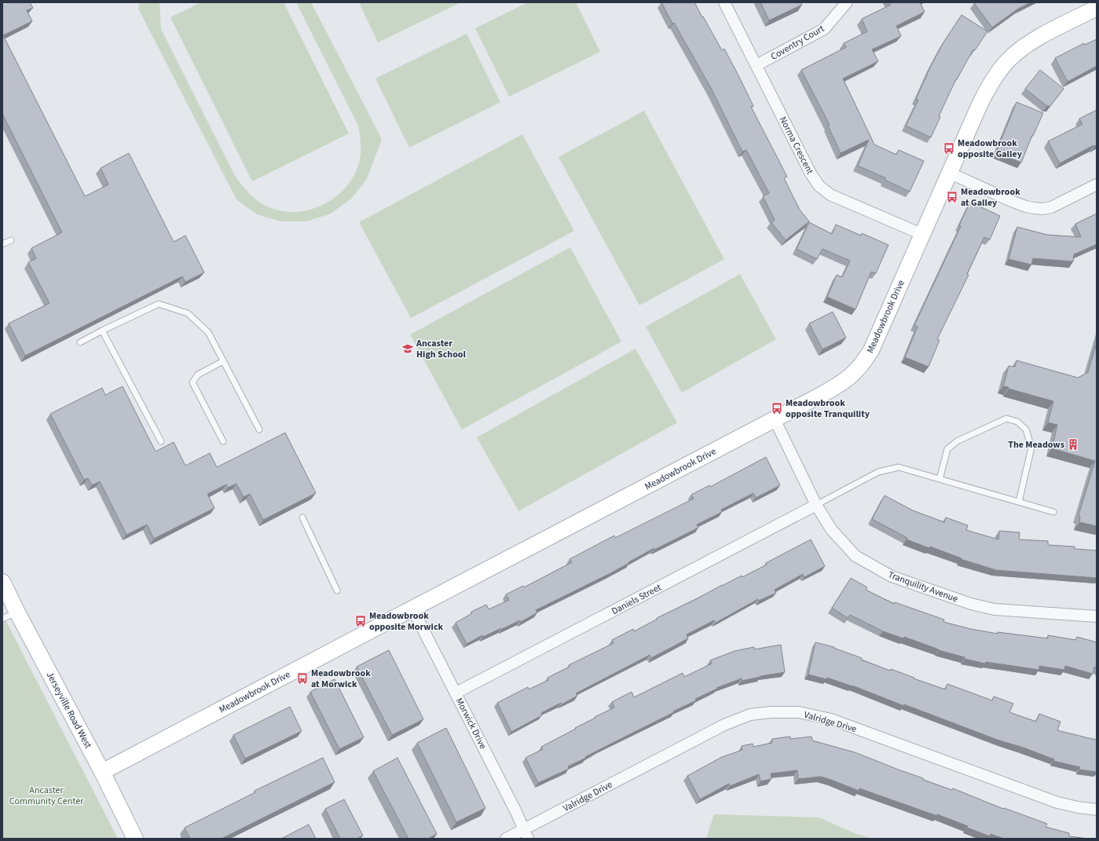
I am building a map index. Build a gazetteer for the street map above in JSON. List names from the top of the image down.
{
  "streets": {
    "street": [
      "Coventry Court",
      "Norma Crescent",
      "Meadowbrook Drive",
      "Tranquility Avenue",
      "Daniels Street",
      "Jerseyville Road West",
      "Valridge Drive",
      "Morwick Drive"
    ]
  },
  "crossings": [
    ["Coventry Court", "Norma Crescent"],
    ["Norma Crescent", "Meadowbrook Drive"],
    ["Meadowbrook Drive", "Tranquility Avenue"],
    ["Meadowbrook Drive", "Jerseyville Road West"],
    ["Meadowbrook Drive", "Morwick Drive"],
    ["Tranquility Avenue", "Daniels Street"],
    ["Daniels Street", "Morwick Drive"],
    ["Valridge Drive", "Morwick Drive"]
  ],
  "parks": ["Ancaster Community Center"],
  "places": {
    "bus stop": [
      "Meadowbrook opposite Galley",
      "Meadowbrook at Galley",
      "Meadowbrook opposite Tranquility",
      "Meadowbrook opposite Morwick",
      "Meadowbrook at Morwick"
    ],
    "school or university": ["Ancaster High School"],
    "building": ["The Meadows"]
  }
}
